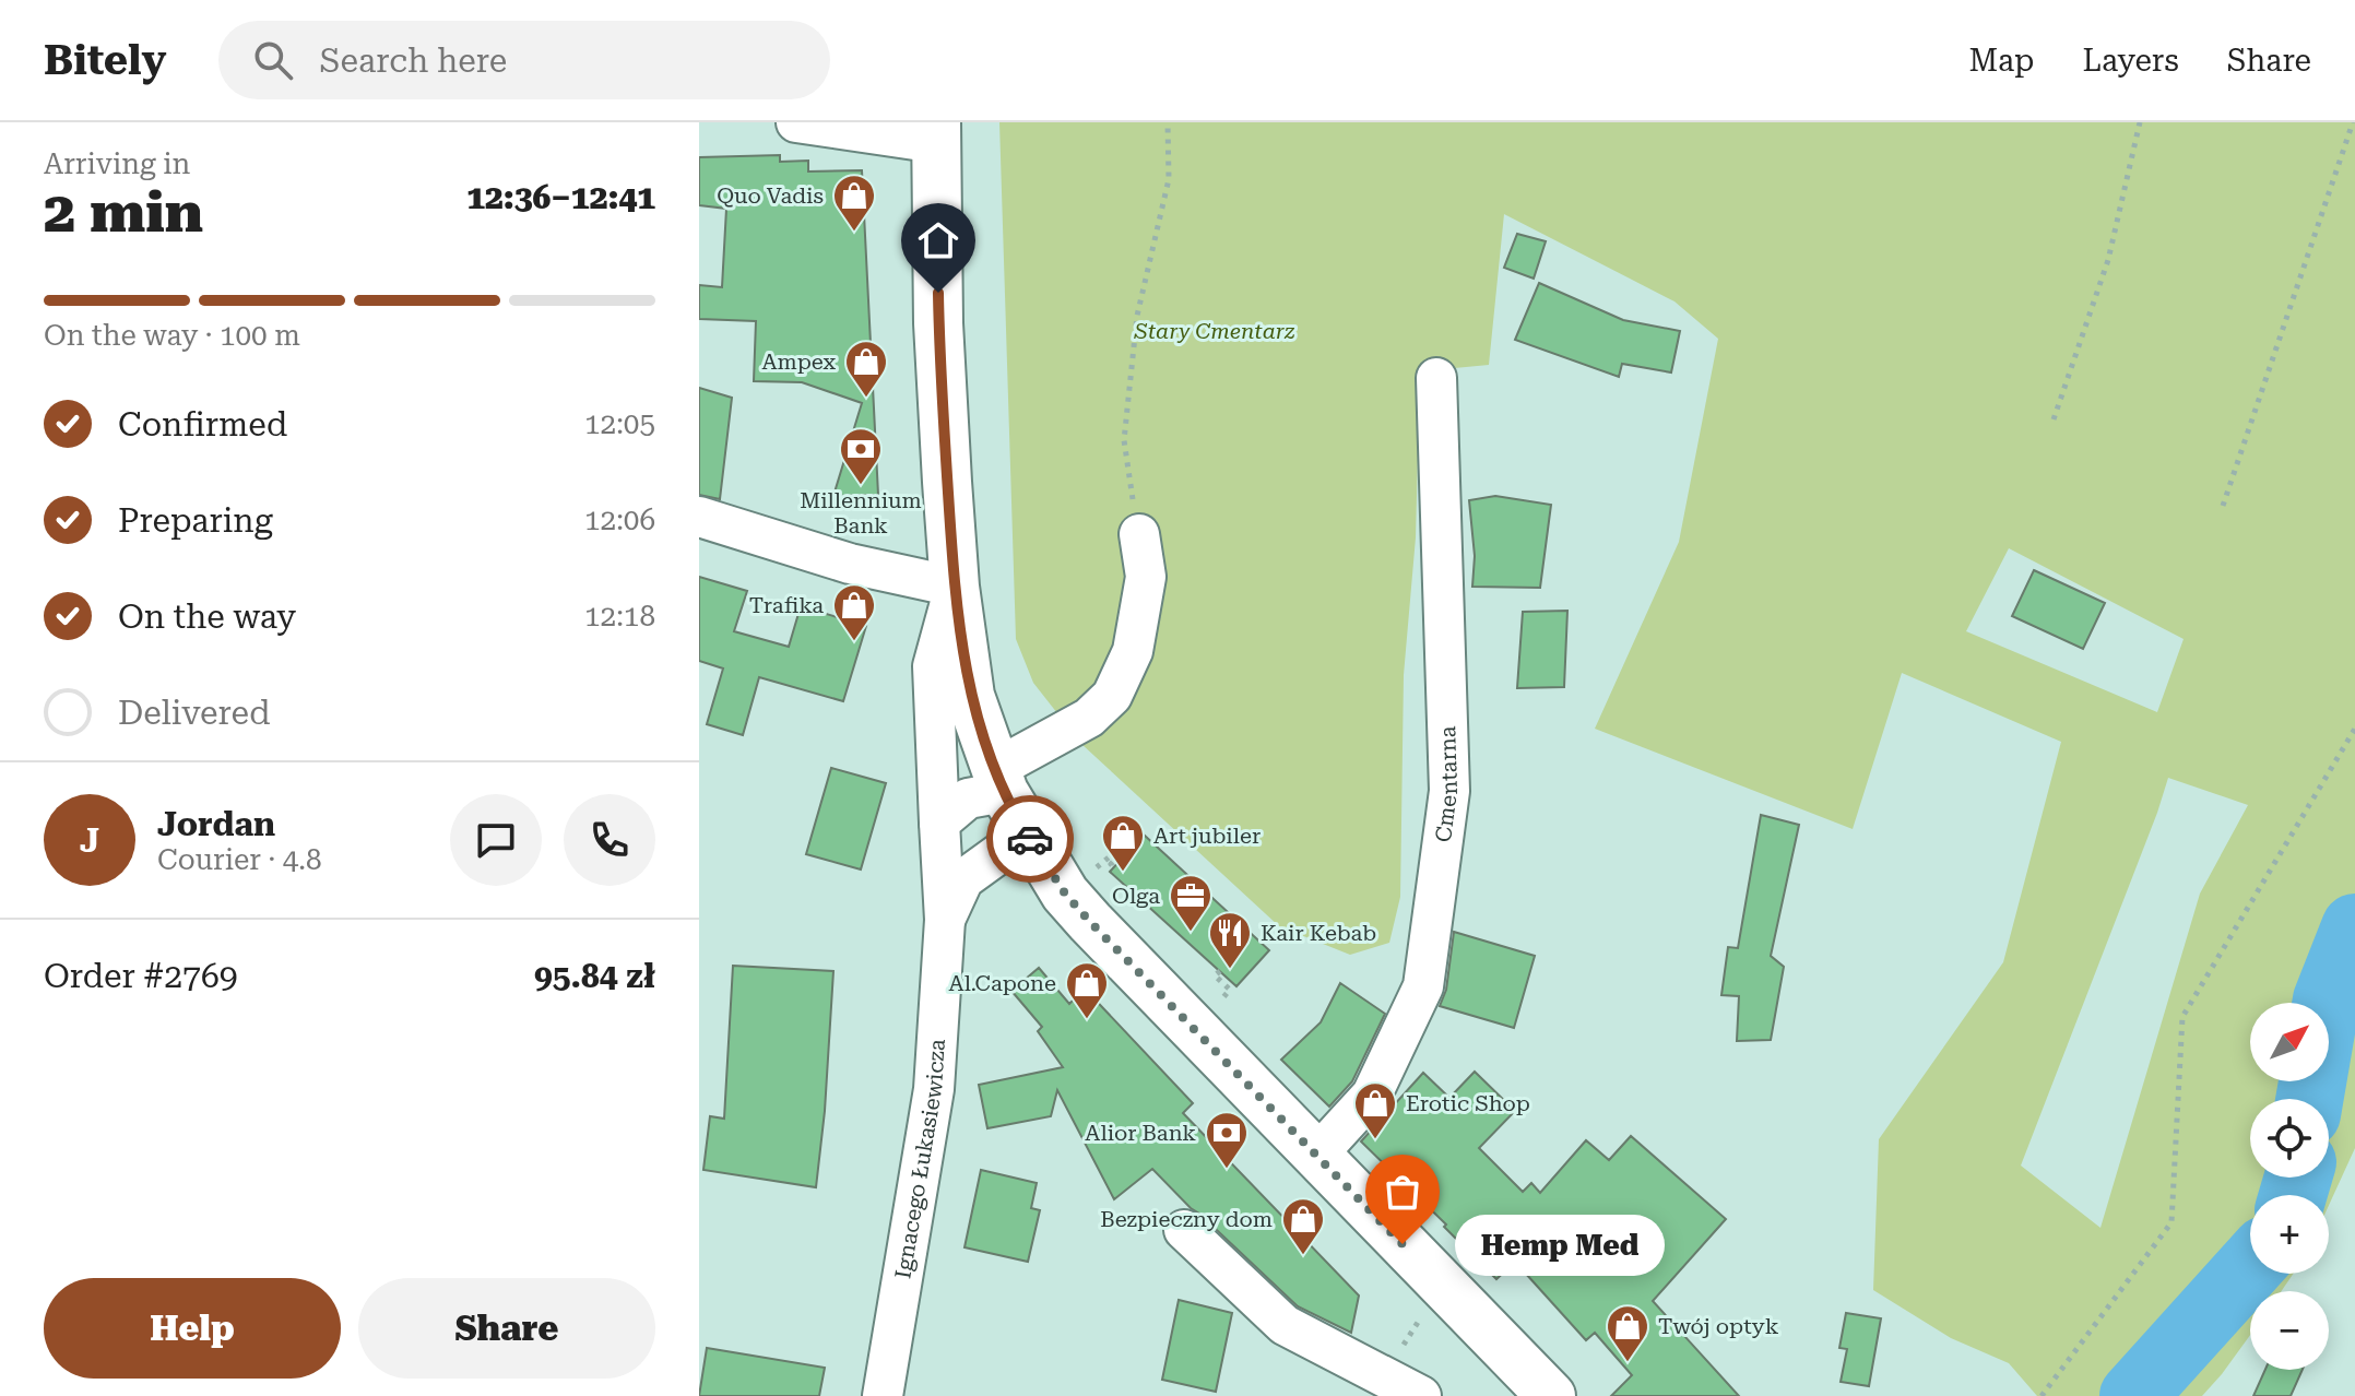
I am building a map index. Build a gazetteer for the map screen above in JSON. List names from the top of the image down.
{
  "streets": {
    "street": ["Cmentarna", "Ignacego Łukasiewicza"]
  },
  "parks": ["Stary Cmentarz"],
  "places": {
    "shop": [
      "Quo Vadis",
      "Ampex",
      "Trafika",
      "Art jubiler",
      "Al.Capone",
      "Erotic Shop",
      "Bezpieczny dom",
      "Twój optyk"
    ],
    "bank": ["Millennium Bank", "Alior Bank"],
    "office": ["Olga"],
    "restaurant": ["Kair Kebab"],
    "other": ["Hemp Med"]
  },
  "north": "top right",
  "page": {
    "header": "Bitely",
    "search": "Search here",
    "nav": ["Map", "Layers", "Share"],
    "heading": ["2 min", "Arriving in", "12:36–12:41"],
    "panel": [
      "Jordan",
      "Courier · 4.8",
      "Order #2769",
      "95.84 zł"
    ],
    "bar": "On the way · 100 m",
    "list": [
      ["Confirmed", "12:05"],
      ["Preparing", "12:06"],
      ["On the way", "12:18"],
      "Delivered"
    ],
    "round": "J",
    "map_buttons": ["+", "−"],
    "bubble": "Hemp Med",
    "buttons": ["Help", "Share"]
  }
}
